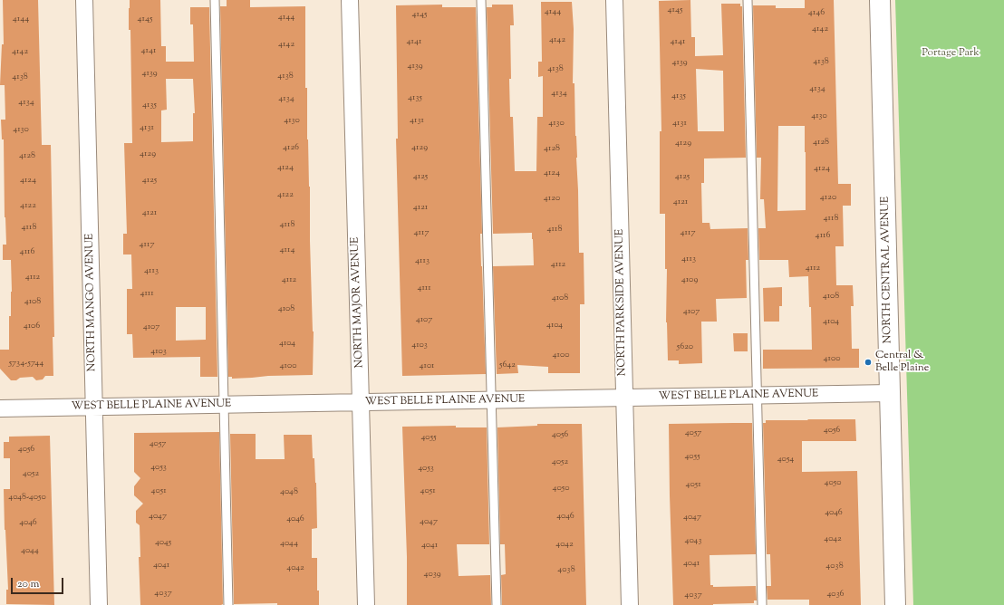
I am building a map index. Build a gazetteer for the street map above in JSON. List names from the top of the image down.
{
  "streets": {
    "main road": ["NORTH CENTRAL AVENUE"],
    "street": [
      "NORTH MANGO AVENUE",
      "NORTH MAJOR AVENUE",
      "NORTH PARKSIDE AVENUE",
      "WEST BELLE PLAINE AVENUE"
    ]
  },
  "crossings": [
    ["NORTH CENTRAL AVENUE", "WEST BELLE PLAINE AVENUE"],
    ["NORTH MANGO AVENUE", "WEST BELLE PLAINE AVENUE"],
    ["NORTH MAJOR AVENUE", "WEST BELLE PLAINE AVENUE"],
    ["NORTH PARKSIDE AVENUE", "WEST BELLE PLAINE AVENUE"]
  ],
  "parks": ["Portage Park"],
  "places": ["Central & Belle Plaine"],
  "house_numbers": [
    "4145",
    "4144",
    "4146",
    "4145",
    "4144",
    "4144",
    "4145",
    "4142",
    "4142",
    "4141",
    "4141",
    "4142",
    "4141",
    "4142",
    "4138",
    "4139",
    "4139",
    "4138",
    "4139",
    "4138",
    "4138",
    "4134",
    "4134",
    "4135",
    "4135",
    "4134",
    "4134",
    "4135",
    "4130",
    "4130",
    "4131",
    "4130",
    "4131",
    "4131",
    "4130",
    "4128",
    "4129",
    "4126",
    "4129",
    "4128",
    "4129",
    "4128",
    "4124",
    "4124",
    "4124",
    "4125",
    "4125",
    "4124",
    "4125",
    "4122",
    "4120",
    "4120",
    "4121",
    "4122",
    "4121",
    "4121",
    "4118",
    "4118",
    "4118",
    "4118",
    "4117",
    "4117",
    "4116",
    "4117",
    "4114",
    "4116",
    "4113",
    "4113",
    "4112",
    "4112",
    "4113",
    "4112",
    "4112",
    "4109",
    "4111",
    "4111",
    "4108",
    "4108",
    "4108",
    "4108",
    "4107",
    "4107",
    "4104",
    "4104",
    "4106",
    "4107",
    "4104",
    "4103",
    "5620",
    "4103",
    "4100",
    "4100",
    "5734-5744",
    "5642",
    "4100",
    "4101",
    "4056",
    "4057",
    "4056",
    "4055",
    "4057",
    "4056",
    "4055",
    "4054",
    "4052",
    "4053",
    "4053",
    "4052",
    "4050",
    "4051",
    "4050",
    "4051",
    "4051",
    "4048",
    "4048-4050",
    "4046",
    "4047",
    "4046",
    "4047",
    "4046",
    "4047",
    "4046",
    "4042",
    "4043",
    "4045",
    "4044",
    "4042",
    "4041",
    "4044",
    "4041",
    "4041",
    "4038",
    "4042",
    "4038",
    "4039",
    "4037",
    "4036",
    "4037"
  ],
  "scale_bar": "20 m"
}
